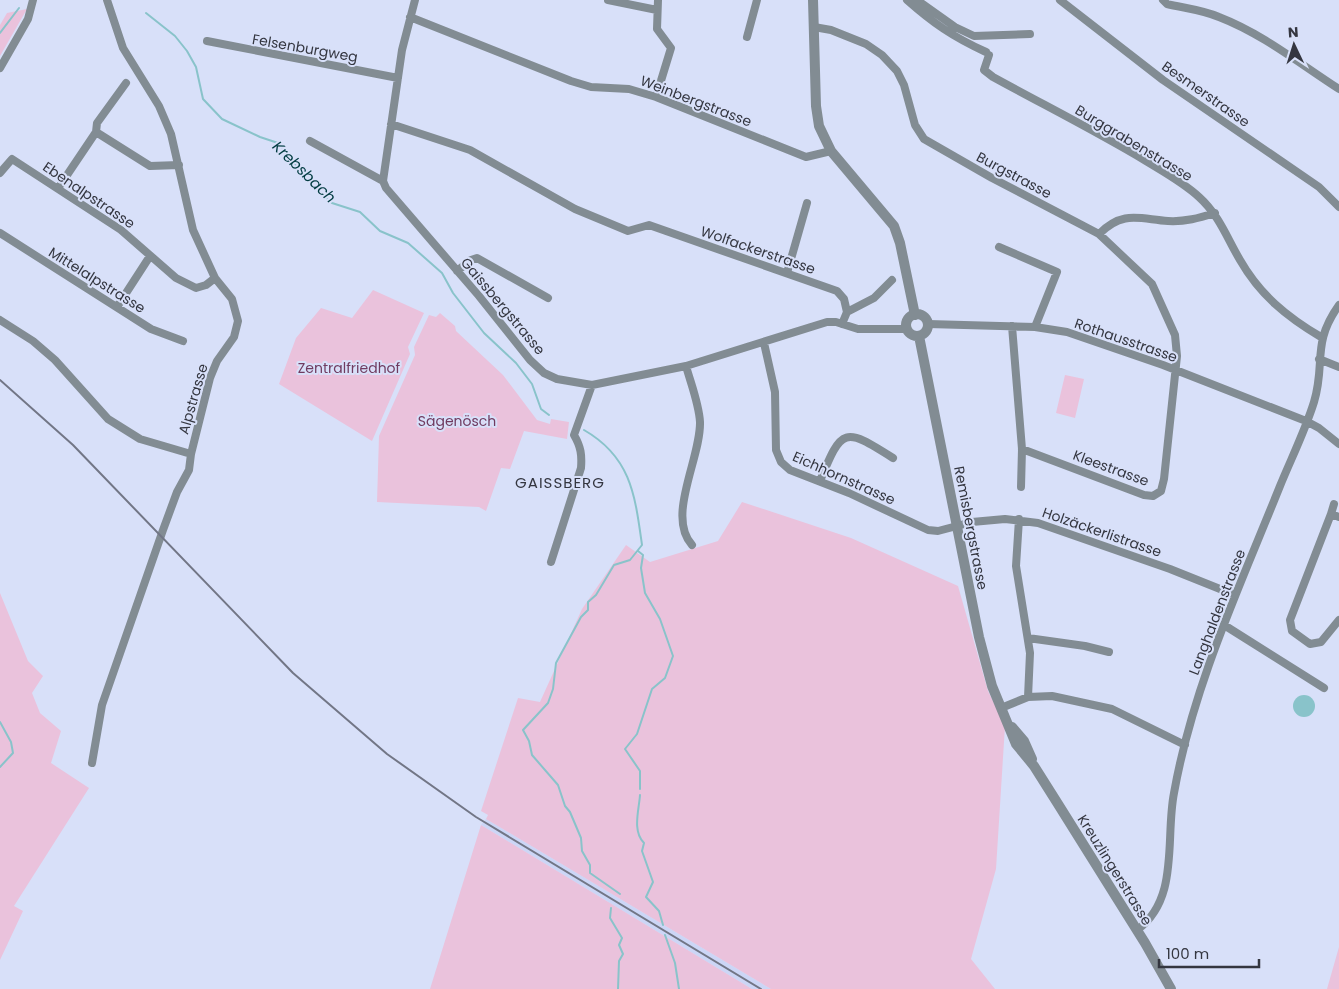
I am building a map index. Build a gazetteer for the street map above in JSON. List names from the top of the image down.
{
  "streets": {
    "street": [
      "Felsenburgweg",
      "Besmerstrasse",
      "Weinbergstrasse",
      "Burggrabenstrasse",
      "Burgstrasse",
      "Ebenalpstrasse",
      "Wolfackerstrasse",
      "Mittelalpstrasse",
      "Gaissbergstrasse",
      "Rothausstrasse",
      "Alpstrasse",
      "Kleestrasse",
      "Eichhornstrasse",
      "Remisbergstrasse",
      "Holzäckerlistrasse",
      "Langhaldenstrasse",
      "Kreuzlingerstrasse"
    ]
  },
  "crossings": [
    ["Burggrabenstrasse", "Langhaldenstrasse"],
    ["Burgstrasse", "Rothausstrasse"],
    ["Burgstrasse", "Kleestrasse"],
    ["Ebenalpstrasse", "Alpstrasse"],
    ["Gaissbergstrasse", "Rothausstrasse"],
    ["Gaissbergstrasse", "Eichhornstrasse"],
    ["Gaissbergstrasse", "Remisbergstrasse"],
    ["Rothausstrasse", "Kleestrasse"],
    ["Rothausstrasse", "Remisbergstrasse"],
    ["Rothausstrasse", "Langhaldenstrasse"],
    ["Eichhornstrasse", "Remisbergstrasse"],
    ["Eichhornstrasse", "Holzäckerlistrasse"],
    ["Remisbergstrasse", "Holzäckerlistrasse"],
    ["Remisbergstrasse", "Kreuzlingerstrasse"],
    ["Holzäckerlistrasse", "Langhaldenstrasse"],
    ["Langhaldenstrasse", "Kreuzlingerstrasse"]
  ],
  "districts": ["GAISSBERG"],
  "water": ["Krebsbach"],
  "parks": ["Zentralfriedhof", "Sägenösch"],
  "scale_bar": "100 m",
  "north": "top"
}
